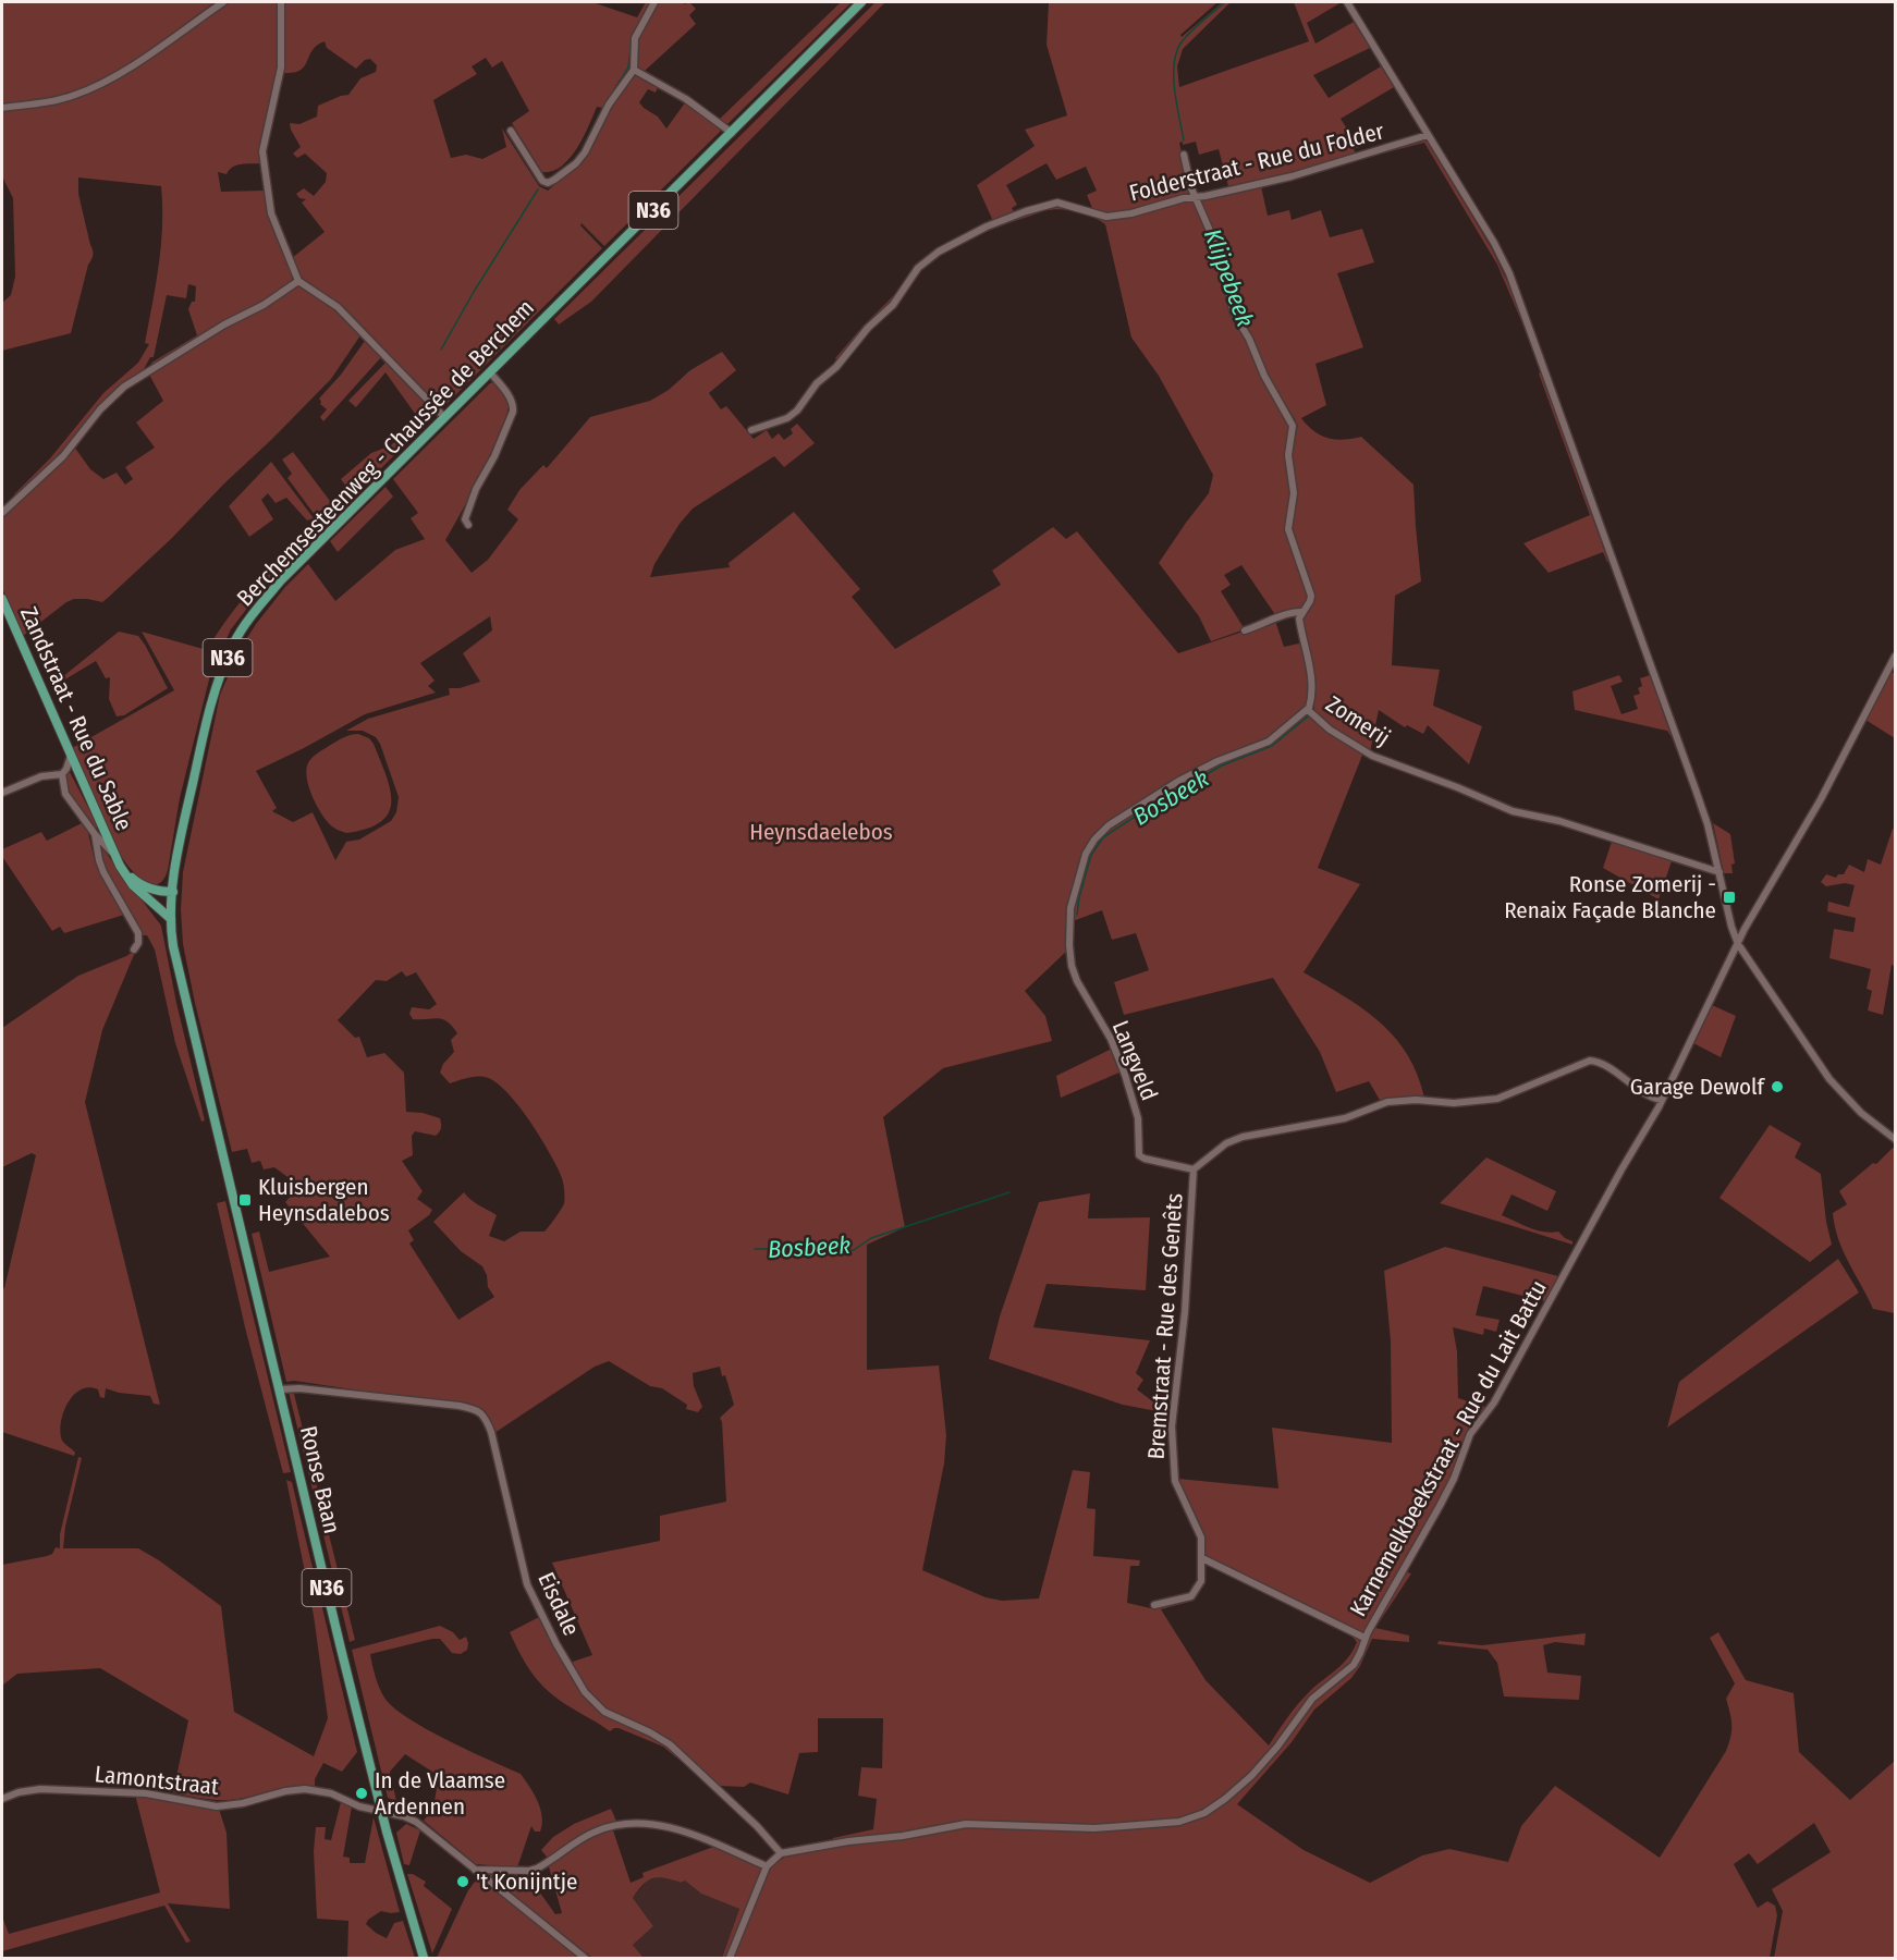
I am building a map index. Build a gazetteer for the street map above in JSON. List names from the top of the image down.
{
  "streets": {
    "main road": [
      "N36",
      "Berchemsesteenweg - Chaussée de Berchem",
      "Zandstraat - Rue du Sable",
      "Ronse Baan"
    ],
    "street": [
      "Folderstraat - Rue du Folder",
      "Zomerij",
      "Langveld",
      "Bremstraat - Rue des Genêts",
      "Karnemelkbeekstraat - Rue du Lait Battu",
      "Eisdale",
      "Lamontstraat"
    ]
  },
  "crossings": [
    ["Folderstraat - Rue du Folder", "Zomerij"],
    ["Berchemsesteenweg - Chaussée de Berchem", "Zandstraat - Rue du Sable"],
    ["Berchemsesteenweg - Chaussée de Berchem", "Ronse Baan"],
    ["Zomerij", "Langveld"],
    ["Langveld", "Bremstraat - Rue des Genêts"],
    ["Karnemelkbeekstraat - Rue du Lait Battu", "Eisdale"],
    ["Ronse Baan", "Eisdale"],
    ["Ronse Baan", "Lamontstraat"]
  ],
  "water": ["Klijpebeek", "Bosbeek"],
  "parks": ["Heynsdaelebos"],
  "places": {
    "transit": ["Ronse Zomerij - Renaix Façade Blanche", "Kluisbergen Heynsdalebos"],
    "other": ["Garage Dewolf", "In de Vlaamse Ardennen", "'t Konijntje"]
  }
}
